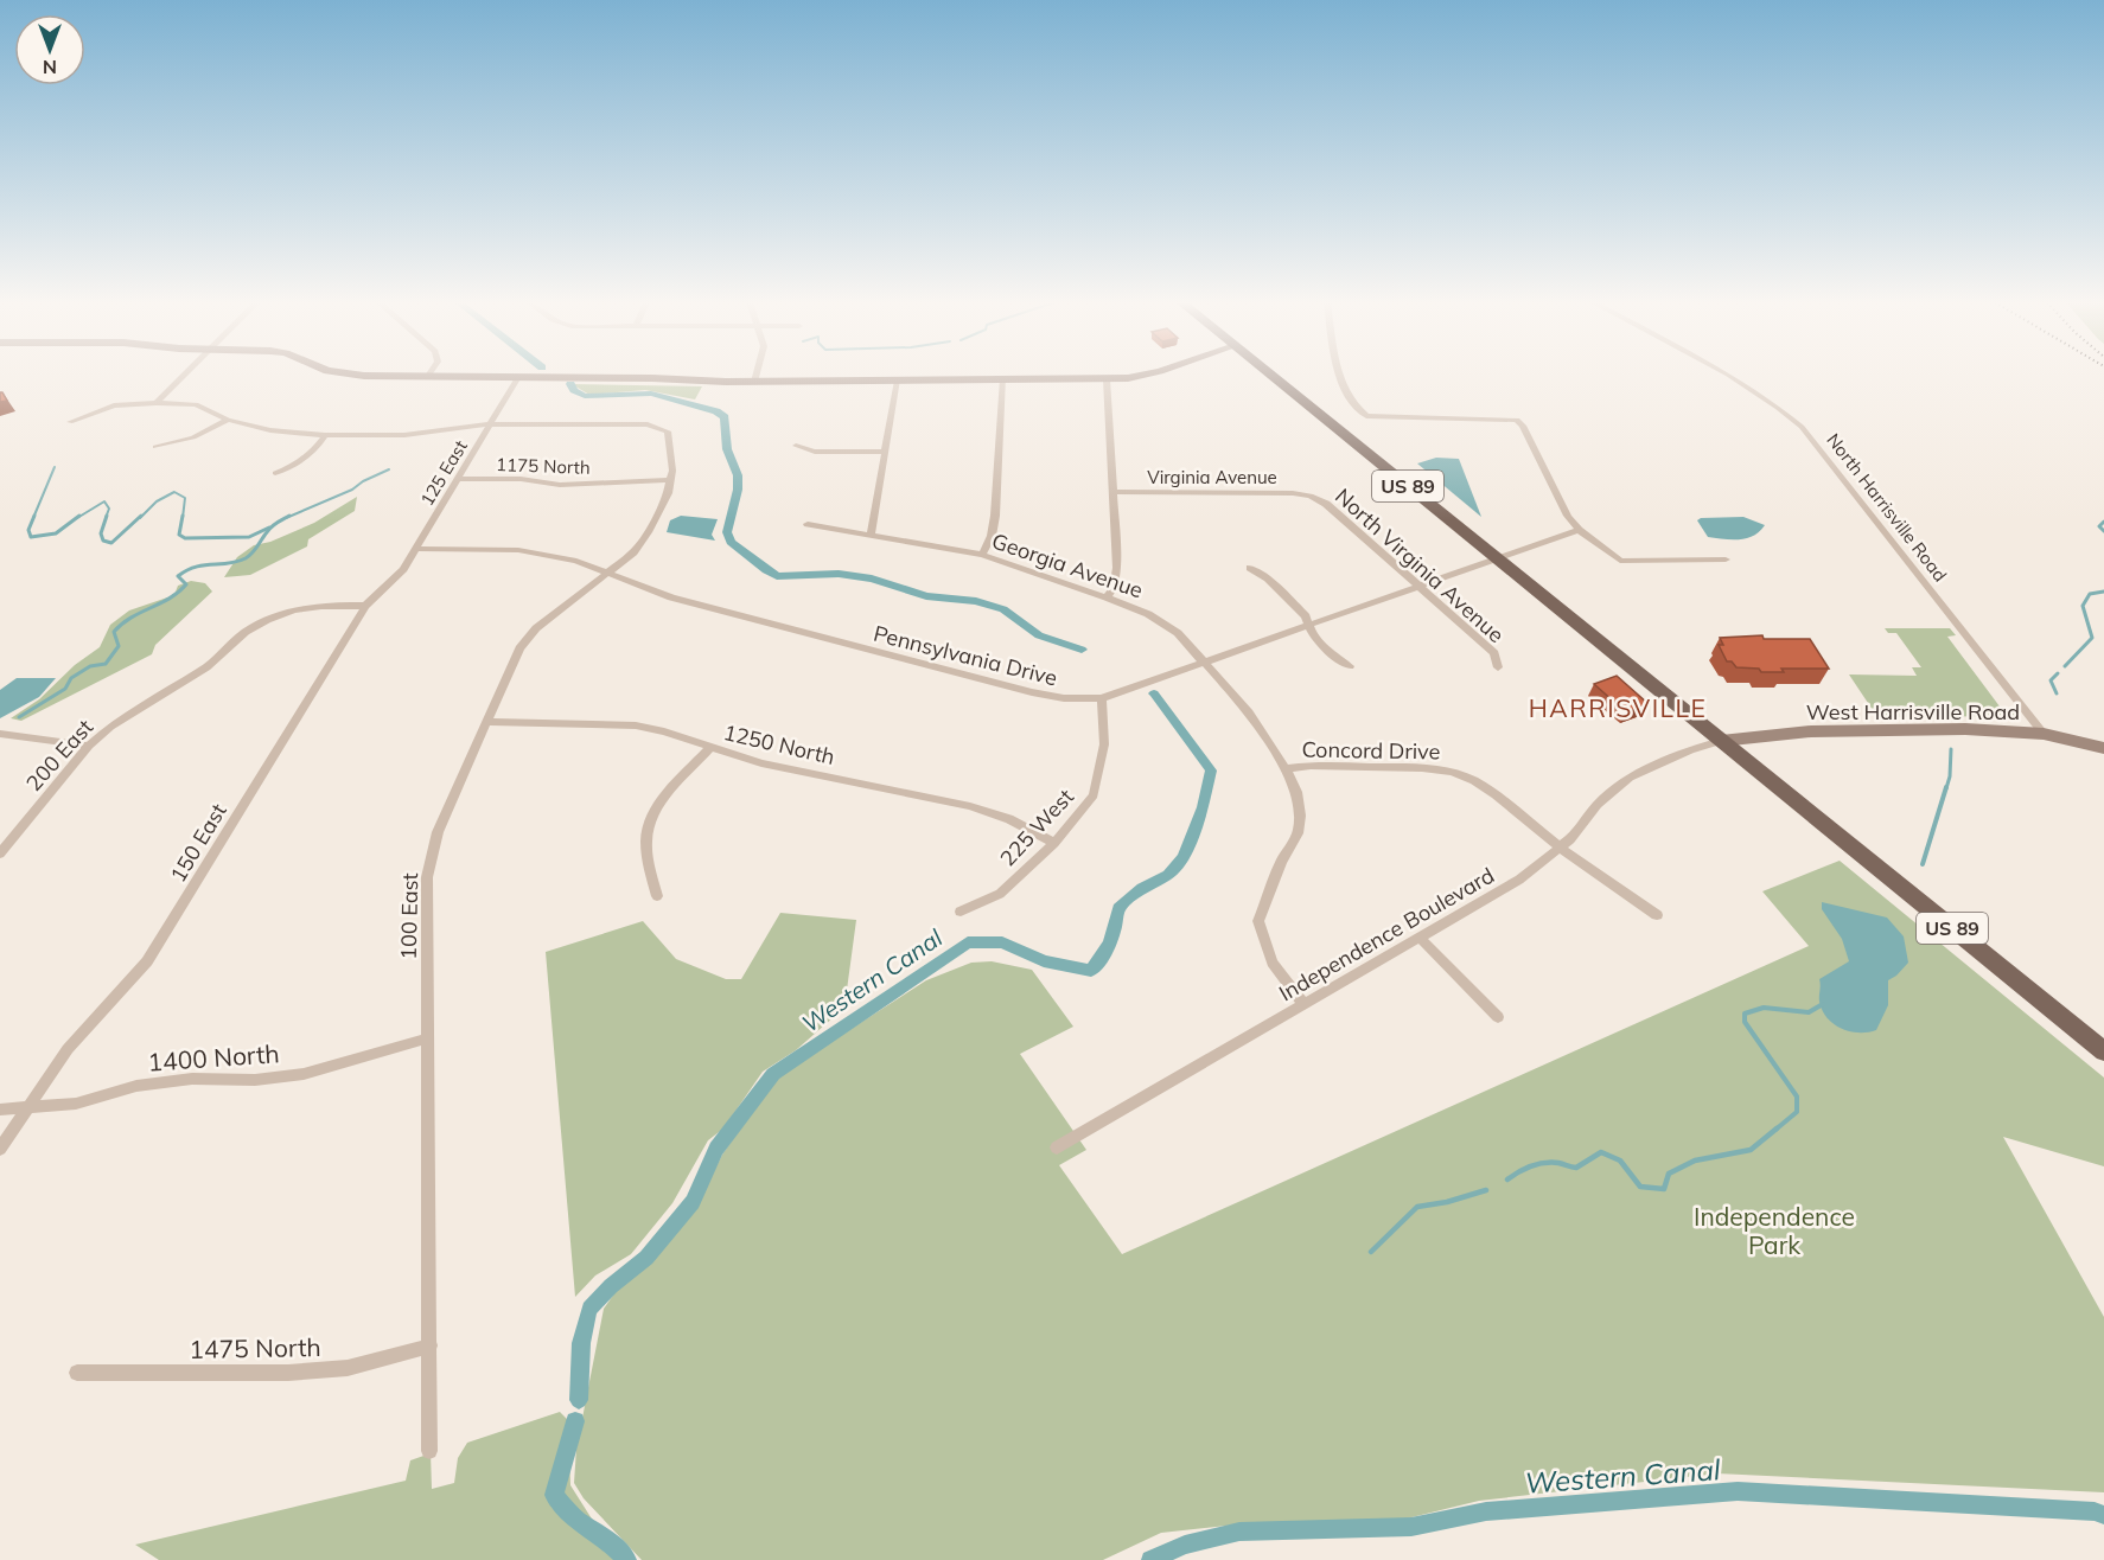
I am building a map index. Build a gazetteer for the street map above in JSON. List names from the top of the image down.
{
  "streets": {
    "main road": ["US 89"],
    "street": [
      "1175 North",
      "125 East",
      "Virginia Avenue",
      "North Harrisville Road",
      "Georgia Avenue",
      "North Virginia Avenue",
      "Pennsylvania Drive",
      "West Harrisville Road",
      "1250 North",
      "Concord Drive",
      "200 East",
      "225 West",
      "150 East",
      "100 East",
      "Independence Boulevard",
      "1400 North",
      "1475 North"
    ]
  },
  "crossings": [
    ["1175 North", "125 East"],
    ["1175 North", "100 East"],
    ["125 East", "Pennsylvania Drive"],
    ["125 East", "150 East"],
    ["125 East", "100 East"],
    ["Virginia Avenue", "North Virginia Avenue"],
    ["US 89", "Pennsylvania Drive"],
    ["US 89", "West Harrisville Road"],
    ["US 89", "Independence Boulevard"],
    ["North Harrisville Road", "West Harrisville Road"],
    ["Georgia Avenue", "Pennsylvania Drive"],
    ["Georgia Avenue", "Concord Drive"],
    ["Georgia Avenue", "Independence Boulevard"],
    ["North Virginia Avenue", "Pennsylvania Drive"],
    ["Pennsylvania Drive", "225 West"],
    ["Pennsylvania Drive", "150 East"],
    ["Pennsylvania Drive", "100 East"],
    ["West Harrisville Road", "Independence Boulevard"],
    ["1250 North", "225 West"],
    ["1250 North", "100 East"],
    ["Concord Drive", "Independence Boulevard"],
    ["200 East", "150 East"],
    ["150 East", "1400 North"],
    ["100 East", "1400 North"],
    ["100 East", "1475 North"]
  ],
  "districts": ["HARRISVILLE"],
  "water": ["Western Canal"],
  "parks": ["Independence Park"],
  "north": "bottom"
}
